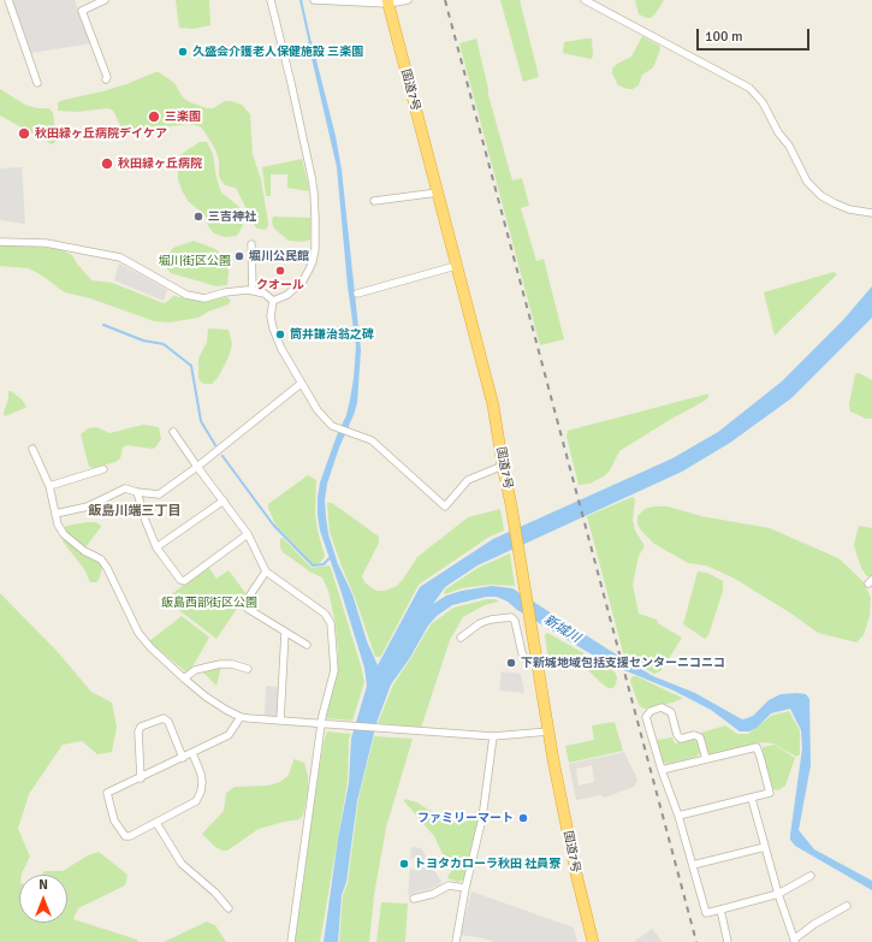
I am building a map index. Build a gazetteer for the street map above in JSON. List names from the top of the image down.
{
  "streets": {
    "highway": ["国道7号"]
  },
  "districts": ["飯島川端三丁目"],
  "water": ["新城川"],
  "parks": ["堀川街区公園", "飯島西部街区公園"],
  "places": [
    "久盛会介護老人保健施設 三楽園",
    "三楽園",
    "秋田緑ヶ丘病院デイケア",
    "秋田緑ヶ丘病院",
    "三吉神社",
    "堀川公民館",
    "クオール",
    "筒井謙治翁之碑",
    "下新城地域包括支援センターニコニコ",
    "ファミリーマート",
    "トヨタカローラ秋田 社員寮"
  ],
  "scale_bar": "100 m",
  "north": "top"
}
